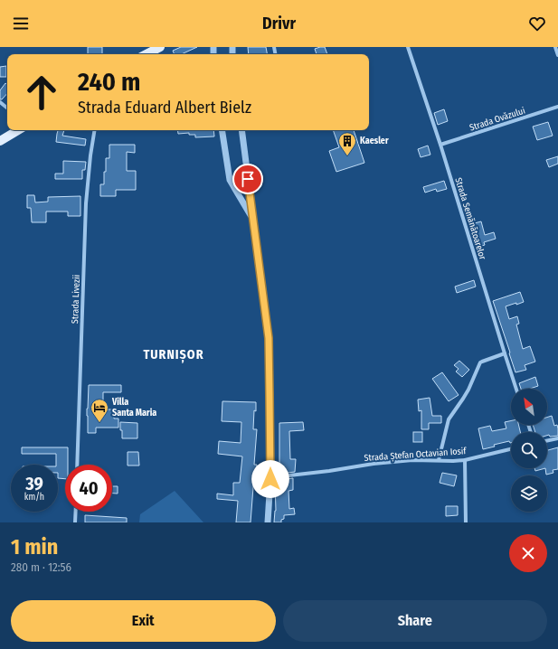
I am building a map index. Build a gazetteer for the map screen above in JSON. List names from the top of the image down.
{
  "streets": {
    "street": [
      "Strada Ovăzului",
      "Strada Semănătoarelor",
      "Strada Livezii",
      "Strada Ștefan Octavian Iosif"
    ]
  },
  "crossings": [
    ["Strada Ovăzului", "Strada Semănătoarelor"]
  ],
  "districts": ["TURNIȘOR"],
  "places": {
    "building": ["Kaesler"],
    "hotel": ["Villa Santa Maria"]
  },
  "north": "top left",
  "page": {
    "header": "Drivr",
    "turn": ["240 m", "Strada Eduard Albert Bielz"],
    "speed": "39 km/h",
    "limit": "40",
    "heading": ["1 min", "280 m · 12:56"],
    "buttons": ["Exit", "Share"]
  }
}
